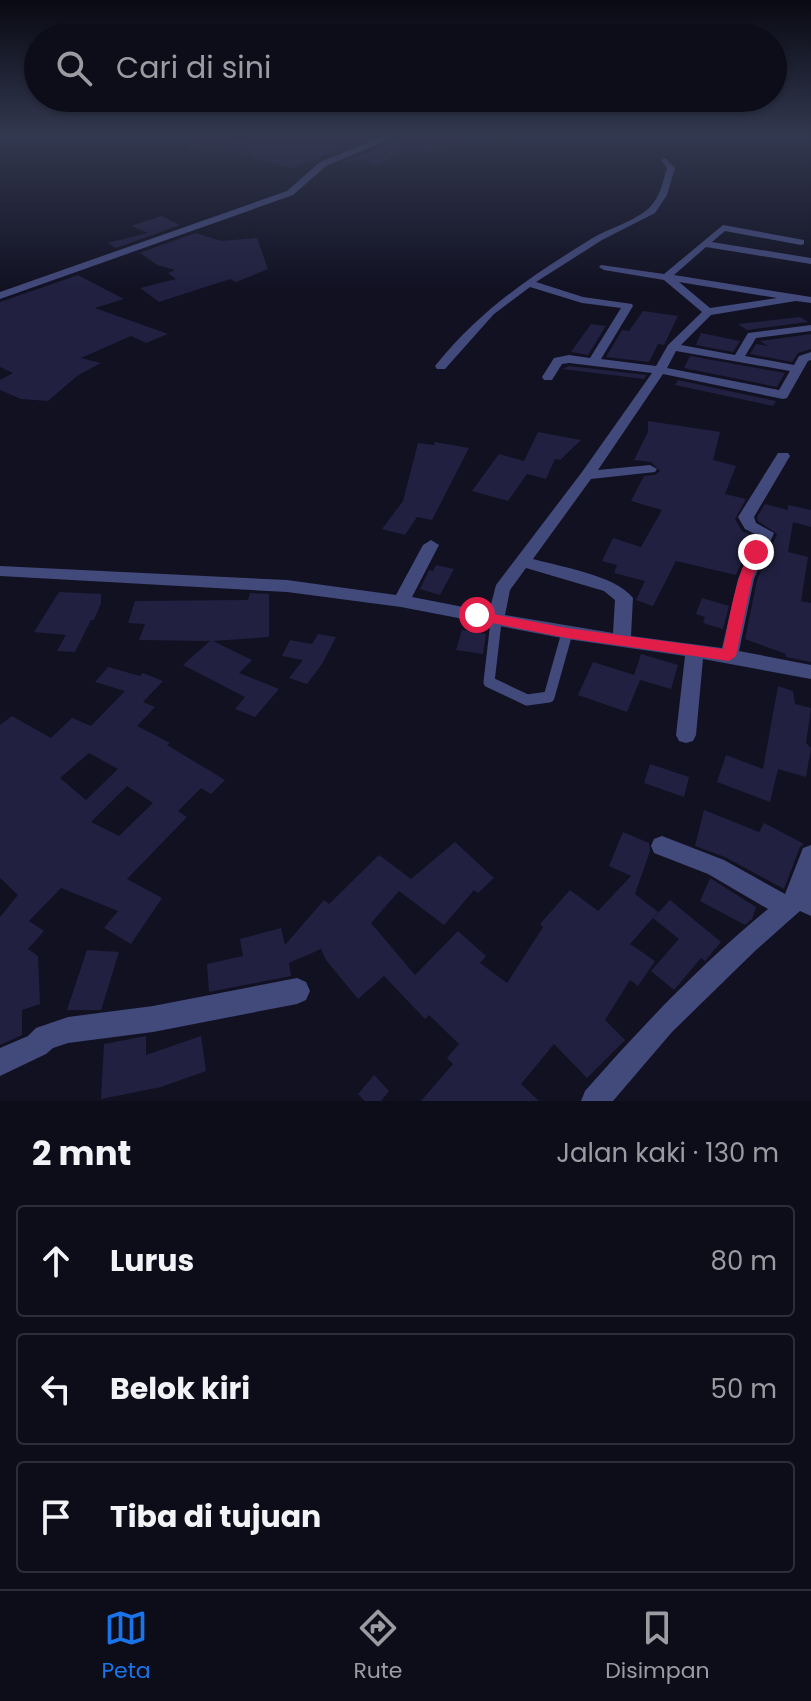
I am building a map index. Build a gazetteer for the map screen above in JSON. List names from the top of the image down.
{
  "page": {
    "search": "Cari di sini",
    "heading": ["2 mnt", "Jalan kaki · 130 m"],
    "list": [
      ["Lurus", "80 m"],
      ["Belok kiri", "50 m"],
      "Tiba di tujuan"
    ],
    "nav": ["Peta", "Rute", "Disimpan"]
  }
}
